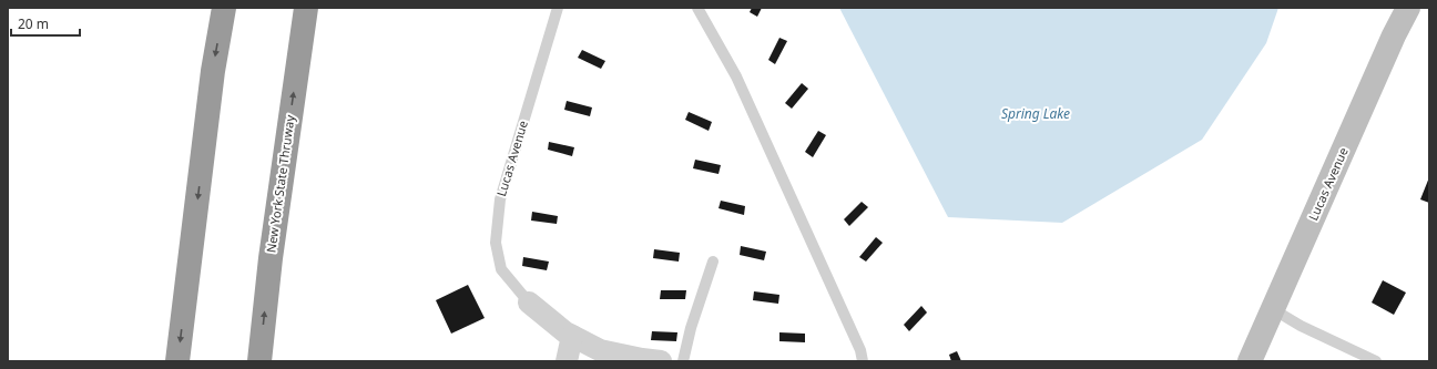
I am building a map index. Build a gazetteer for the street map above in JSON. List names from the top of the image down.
{
  "streets": {
    "highway": ["New York State Thruway"],
    "street": ["Lucas Avenue"]
  },
  "water": ["Spring Lake"],
  "scale_bar": "20 m"
}
